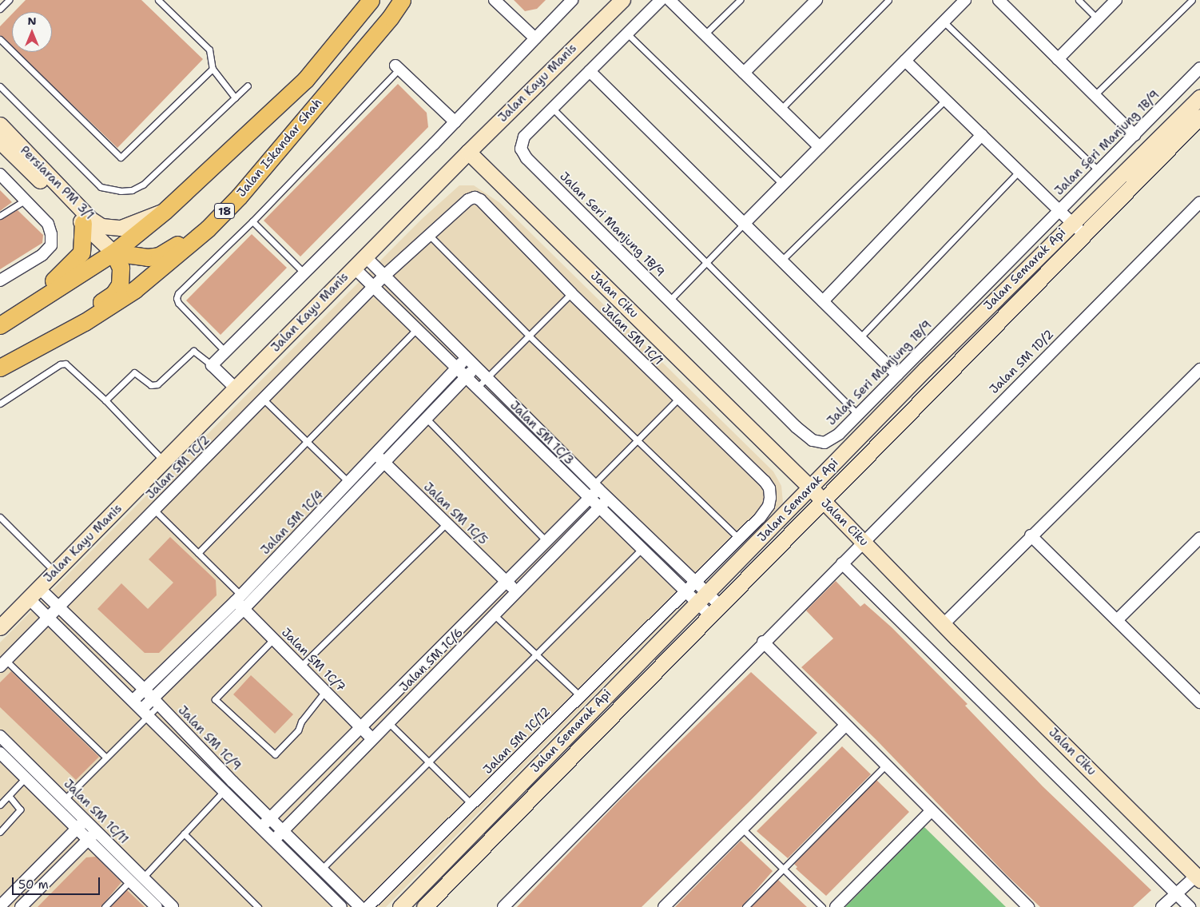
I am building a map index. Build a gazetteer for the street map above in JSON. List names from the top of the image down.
{
  "streets": {
    "main road": ["Jalan Iskandar Shah", "18"],
    "street": [
      "Jalan Kayu Manis",
      "Jalan Seri Manjung 1B/9",
      "Persiaran PM 3/1",
      "Jalan Semarak Api",
      "Jalan Ciku",
      "Jalan SM 1C/1",
      "Jalan SM 1D/2",
      "Jalan SM 1C/3",
      "Jalan SM 1C/2",
      "Jalan SM 1C/5",
      "Jalan SM 1C/4",
      "Jalan SM 1C/7",
      "Jalan SM 1C/6",
      "Jalan SM 1C/9",
      "Jalan SM 1C/12",
      "Jalan SM 1C/11"
    ]
  },
  "crossings": [
    ["Jalan Kayu Manis", "Jalan Ciku"],
    ["Jalan Kayu Manis", "Jalan SM 1C/3"],
    ["Jalan Kayu Manis", "Jalan SM 1C/9"],
    ["Jalan Iskandar Shah", "Persiaran PM 3/1"],
    ["Jalan Semarak Api", "Jalan Ciku"],
    ["Jalan Semarak Api", "Jalan SM 1C/3"],
    ["Jalan Ciku", "Jalan SM 1D/2"],
    ["Jalan SM 1C/1", "Jalan SM 1C/3"],
    ["Jalan SM 1C/1", "Jalan SM 1C/2"],
    ["Jalan SM 1C/1", "Jalan SM 1C/12"],
    ["Jalan SM 1C/3", "Jalan SM 1C/2"],
    ["Jalan SM 1C/3", "Jalan SM 1C/4"],
    ["Jalan SM 1C/3", "Jalan SM 1C/6"],
    ["Jalan SM 1C/3", "Jalan SM 1C/12"],
    ["Jalan SM 1C/2", "Jalan SM 1C/9"],
    ["Jalan SM 1C/5", "Jalan SM 1C/4"],
    ["Jalan SM 1C/5", "Jalan SM 1C/6"],
    ["Jalan SM 1C/4", "Jalan SM 1C/7"],
    ["Jalan SM 1C/4", "Jalan SM 1C/9"],
    ["Jalan SM 1C/7", "Jalan SM 1C/6"],
    ["Jalan SM 1C/6", "Jalan SM 1C/9"]
  ],
  "scale_bar": "50 m",
  "north": "top"
}
